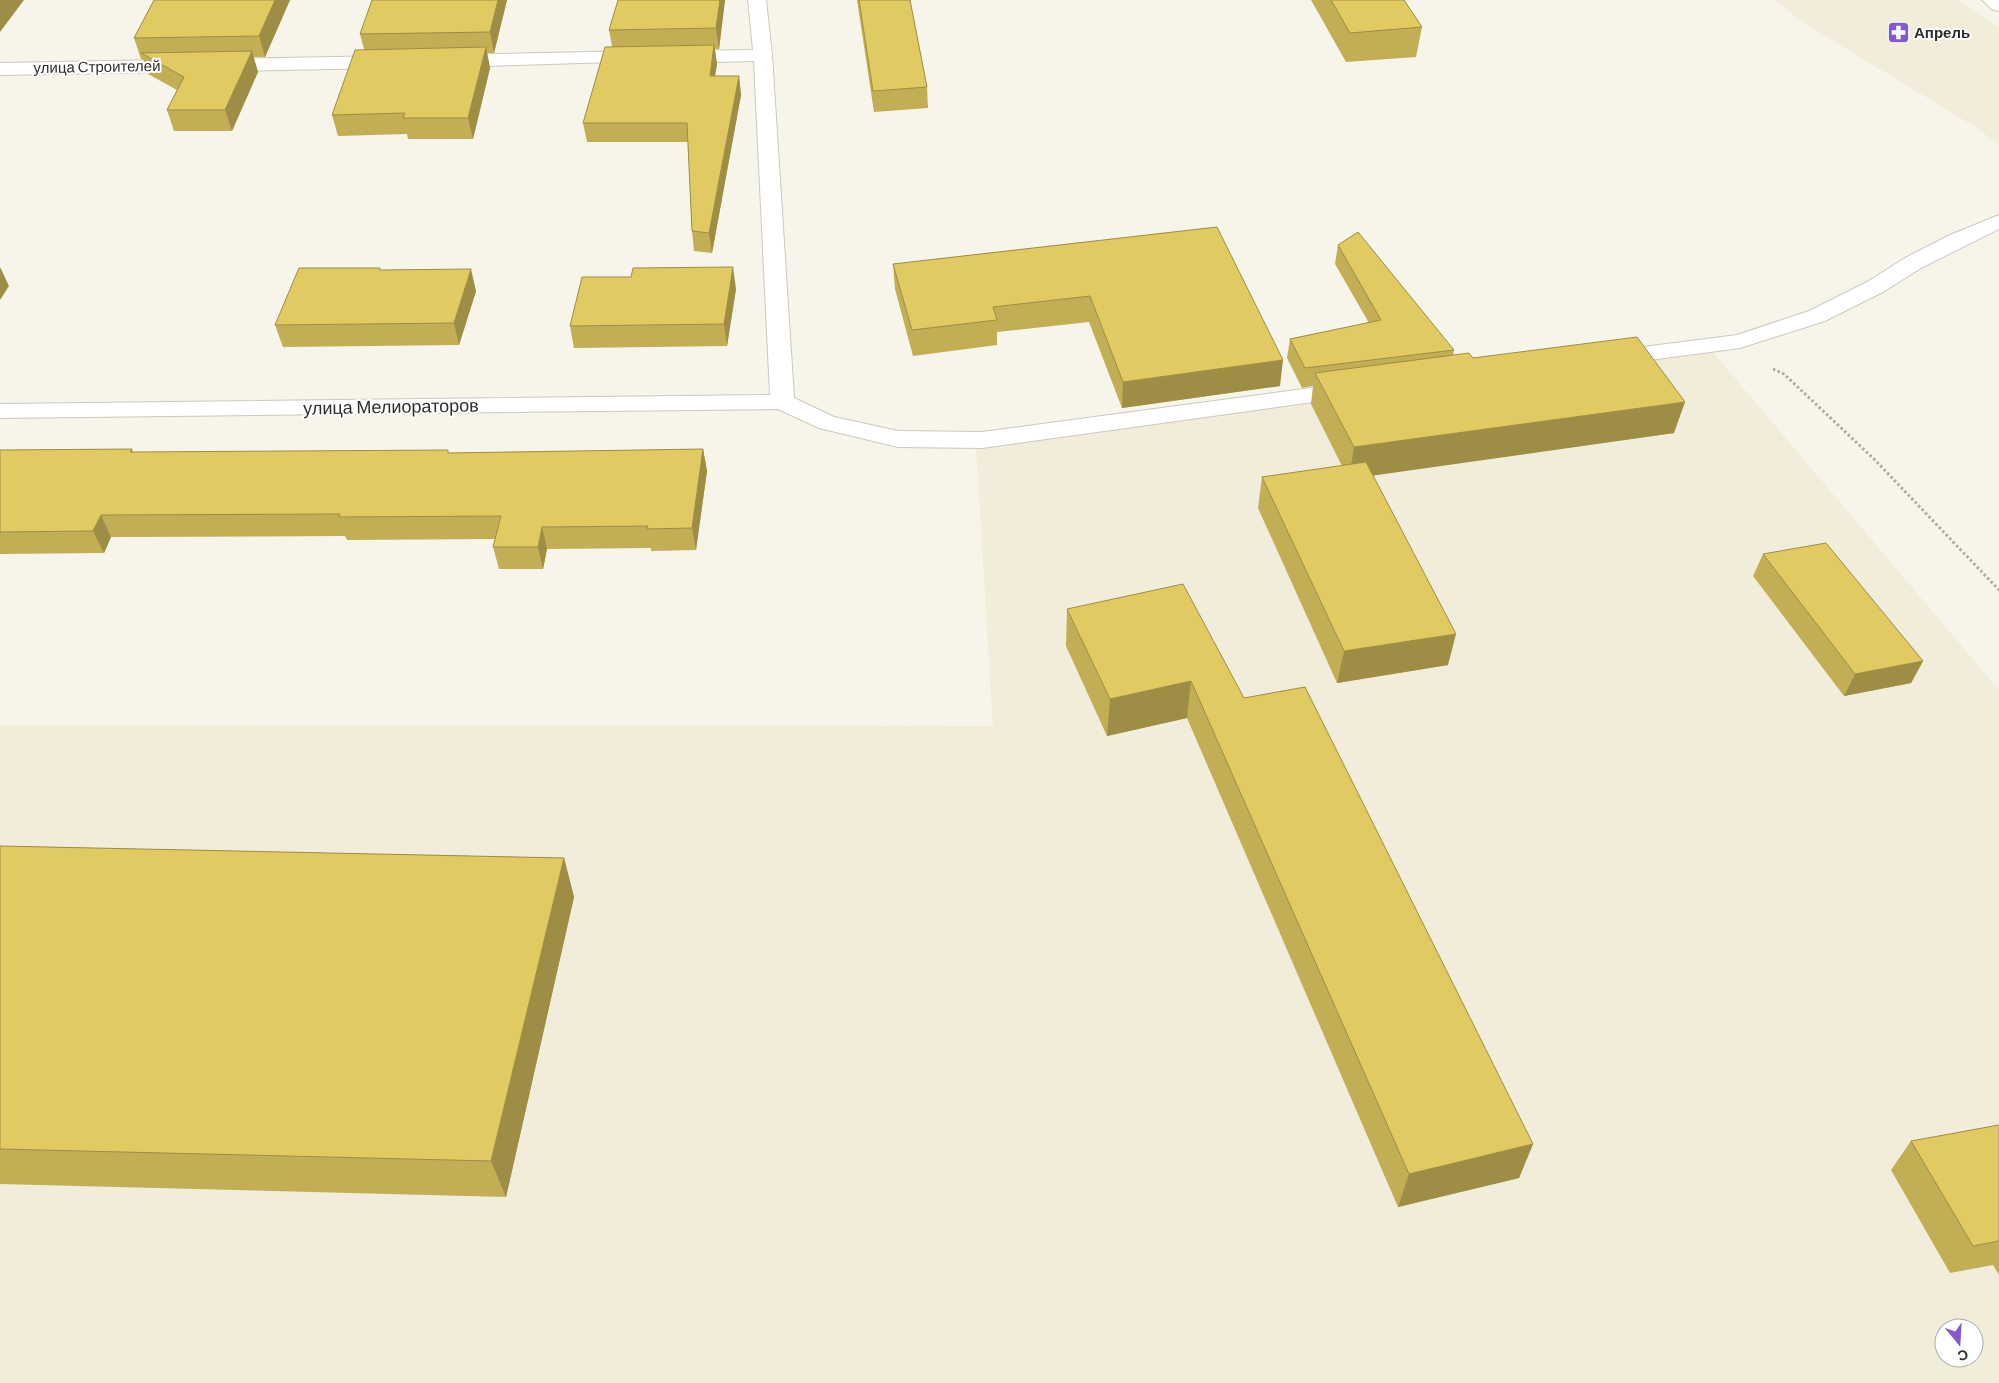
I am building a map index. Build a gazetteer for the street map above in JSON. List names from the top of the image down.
{
  "streets": {
    "street": ["улица Строителей", "улица Мелиораторов"]
  },
  "places": {
    "pharmacy": ["Апрель"]
  },
  "north": "bottom"
}
